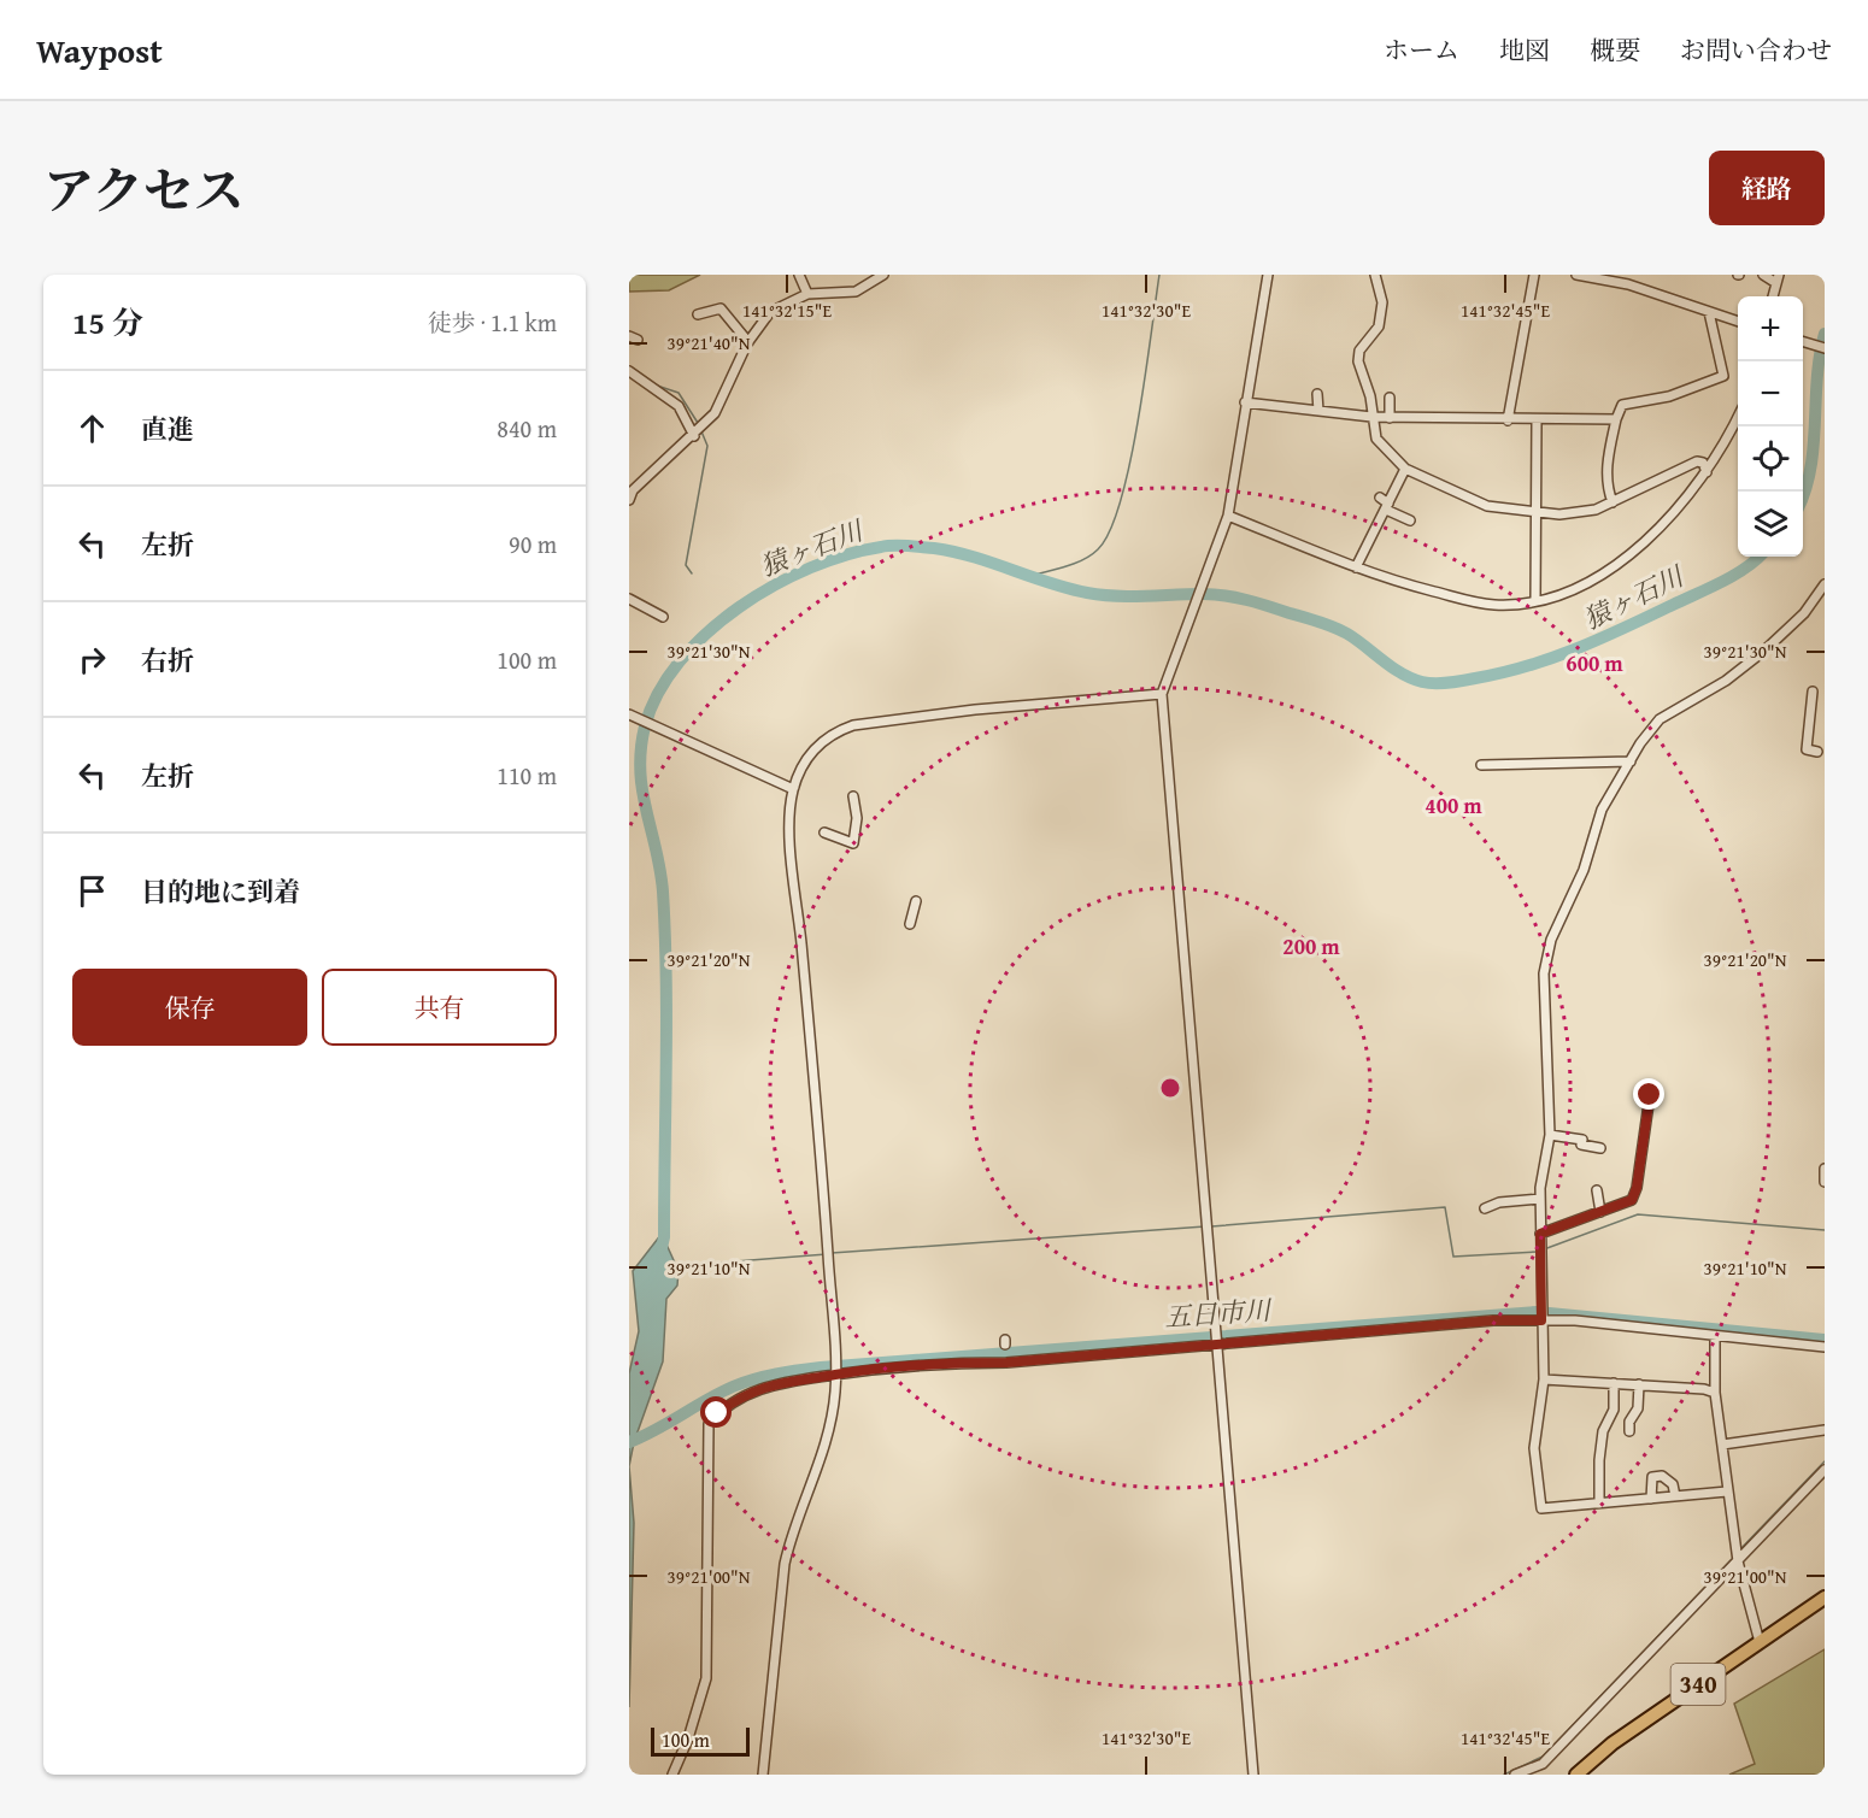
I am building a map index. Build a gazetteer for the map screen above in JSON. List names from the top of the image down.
{
  "streets": {
    "highway": ["340"]
  },
  "water": ["猿ヶ石川", "五日市川"],
  "scale_bar": "100 m",
  "page": {
    "header": "Waypost",
    "nav": [
      "ホーム",
      "地図",
      "概要",
      "お問い合わせ"
    ],
    "title": "アクセス",
    "buttons": [
      "経路",
      ["保存", "共有"]
    ],
    "heading": ["15 分", "徒歩 · 1.1 km"],
    "map_buttons": ["+", "−"],
    "list": [
      ["直進", "840 m"],
      ["左折", "90 m"],
      ["右折", "100 m"],
      ["左折", "110 m"],
      "目的地に到着"
    ],
    "scale": "100 m"
  },
  "coordinates": [
    "141°32'15\"E",
    "141°32'30\"E",
    "141°32'45\"E",
    "39°21'40\"N",
    "39°21'30\"N",
    "39°21'20\"N",
    "39°21'10\"N",
    "39°21'00\"N"
  ],
  "rings": ["600 m", "400 m", "200 m"]
}
